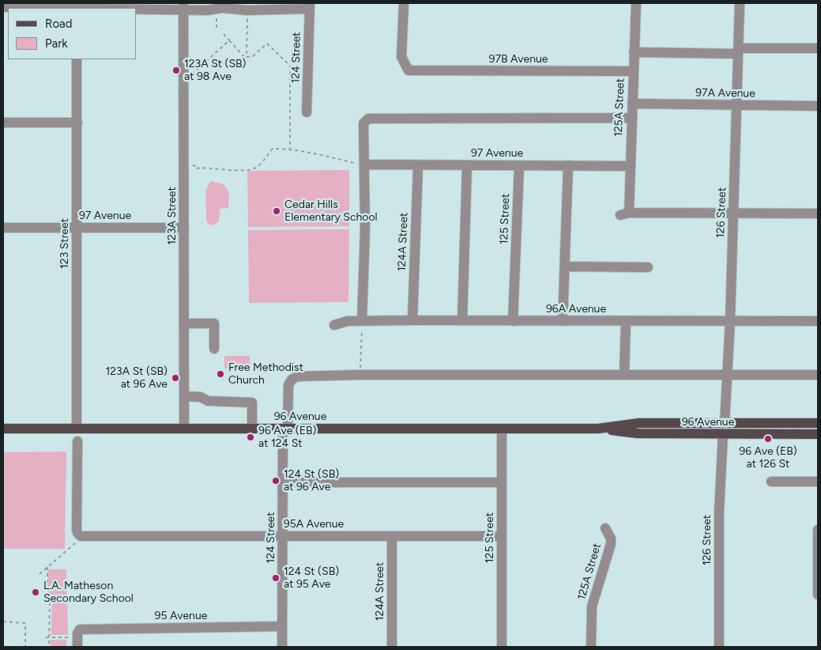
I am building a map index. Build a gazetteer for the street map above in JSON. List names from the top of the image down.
{
  "streets": {
    "main road": ["96 Avenue"],
    "street": [
      "124 Street",
      "97B Avenue",
      "97A Avenue",
      "125A Street",
      "97 Avenue",
      "126 Street",
      "123A Street",
      "125 Street",
      "124A Street",
      "123 Street",
      "96A Avenue",
      "95A Avenue",
      "95 Avenue"
    ]
  },
  "crossings": [
    ["124 Street", "126 Street"],
    ["124 Street", "96 Avenue"],
    ["124 Street", "95A Avenue"],
    ["124 Street", "95 Avenue"],
    ["97B Avenue", "125A Street"],
    ["97A Avenue", "125A Street"],
    ["97A Avenue", "126 Street"],
    ["125A Street", "97 Avenue"],
    ["125A Street", "126 Street"],
    ["97 Avenue", "123A Street"],
    ["97 Avenue", "125 Street"],
    ["97 Avenue", "124A Street"],
    ["97 Avenue", "123 Street"],
    ["126 Street", "96A Avenue"],
    ["126 Street", "96 Avenue"],
    ["123A Street", "96 Avenue"],
    ["125 Street", "96A Avenue"],
    ["125 Street", "96 Avenue"],
    ["125 Street", "95A Avenue"],
    ["124A Street", "96A Avenue"],
    ["124A Street", "95A Avenue"],
    ["123 Street", "96 Avenue"]
  ],
  "places": [
    "123A St (SB) at 98 Ave",
    "Cedar Hills Elementary School",
    "Free Methodist Church",
    "123A St (SB) at 96 Ave",
    "96 Ave (EB) at 124 St",
    "96 Ave (EB) at 126 St",
    "124 St (SB) at 96 Ave",
    "124 St (SB) at 95 Ave",
    "L.A. Matheson Secondary School"
  ],
  "legend": ["Road", "Park"]
}
